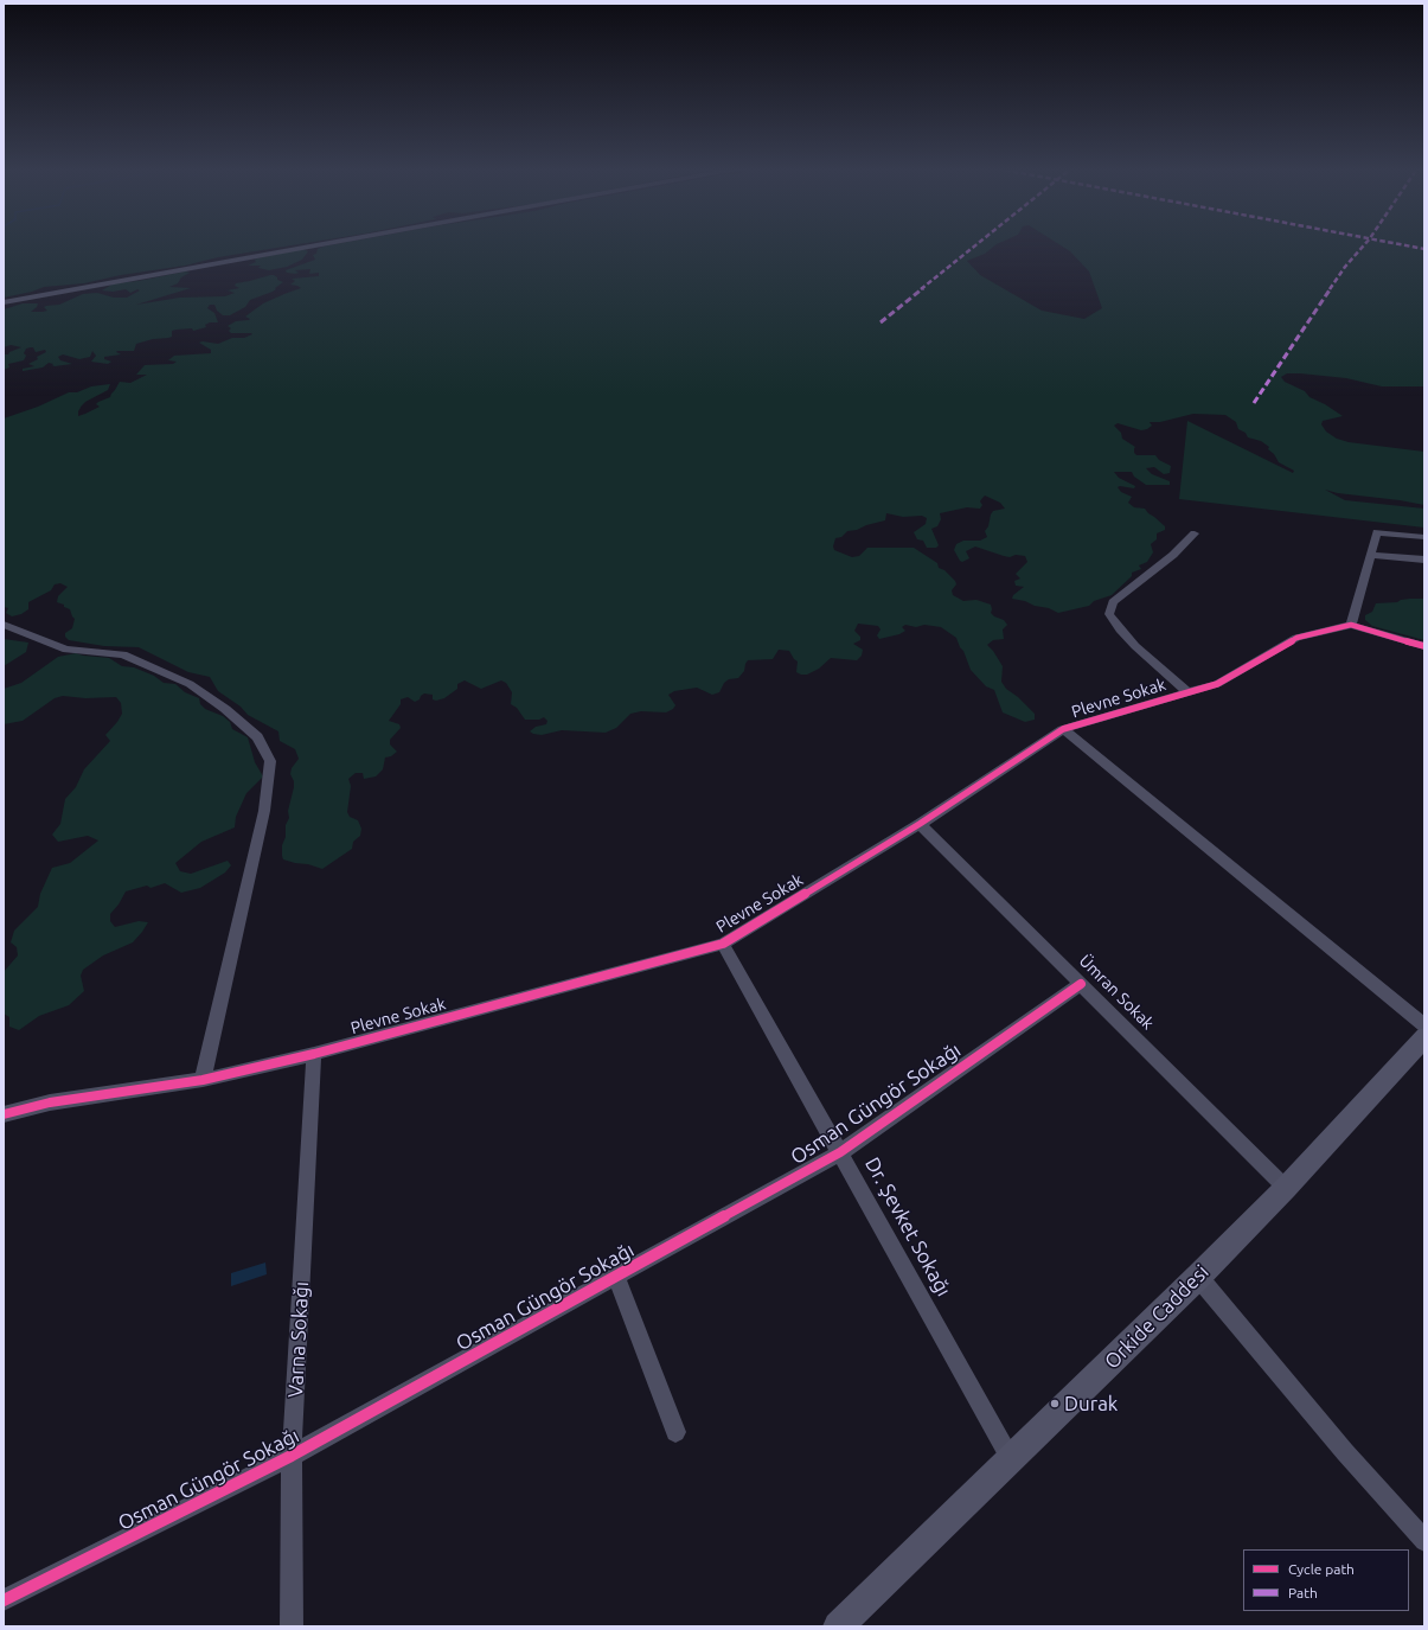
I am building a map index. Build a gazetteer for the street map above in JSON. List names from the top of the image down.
{
  "streets": {
    "main road": ["Orkide Caddesi"],
    "street": [
      "Plevne Sokak",
      "Ümran Sokak",
      "Osman Güngör Sokağı",
      "Dr. Şevket Sokağı",
      "Varna Sokağı"
    ]
  },
  "crossings": [
    ["Plevne Sokak", "Ümran Sokak"],
    ["Plevne Sokak", "Dr. Şevket Sokağı"],
    ["Plevne Sokak", "Varna Sokağı"],
    ["Ümran Sokak", "Osman Güngör Sokağı"],
    ["Ümran Sokak", "Orkide Caddesi"],
    ["Osman Güngör Sokağı", "Dr. Şevket Sokağı"],
    ["Osman Güngör Sokağı", "Varna Sokağı"],
    ["Dr. Şevket Sokağı", "Orkide Caddesi"]
  ],
  "places": ["Durak"],
  "legend": ["Cycle path", "Path"]
}
